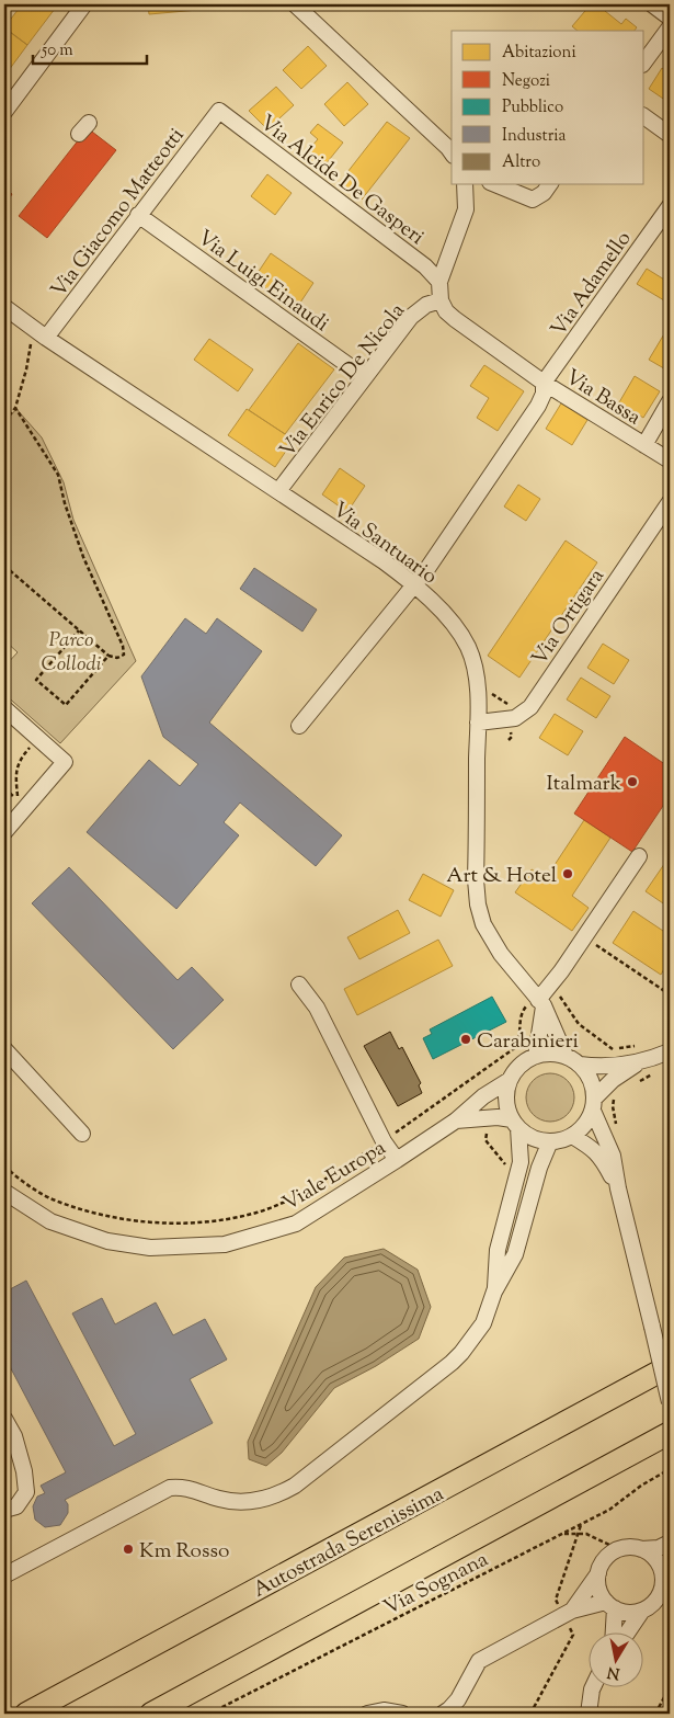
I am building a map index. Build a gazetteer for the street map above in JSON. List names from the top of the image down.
{
  "streets": {
    "highway": ["Autostrada Serenissima"],
    "street": [
      "Via Alcide De Gasperi",
      "Via Giacomo Matteotti",
      "Via Luigi Einaudi",
      "Via Adamello",
      "Via Enrico De Nicola",
      "Via Bassa",
      "Via Santuario",
      "Via Ortigara",
      "Viale Europa"
    ],
    "path": ["Via Sognana"]
  },
  "crossings": [
    ["Via Alcide De Gasperi", "Via Giacomo Matteotti"],
    ["Via Giacomo Matteotti", "Via Luigi Einaudi"],
    ["Via Giacomo Matteotti", "Via Santuario"],
    ["Via Luigi Einaudi", "Via Enrico De Nicola"],
    ["Via Adamello", "Via Bassa"],
    ["Via Adamello", "Via Santuario"],
    ["Via Enrico De Nicola", "Via Bassa"],
    ["Via Enrico De Nicola", "Via Santuario"],
    ["Via Santuario", "Via Ortigara"],
    ["Via Santuario", "Viale Europa"]
  ],
  "parks": ["Parco Collodi"],
  "places": [
    "Italmark",
    "Art & Hotel",
    "Carabinieri",
    "Km Rosso"
  ],
  "legend": [
    "Abitazioni",
    "Negozi",
    "Pubblico",
    "Industria",
    "Altro"
  ],
  "scale_bar": "50 m",
  "north": "bottom"
}
